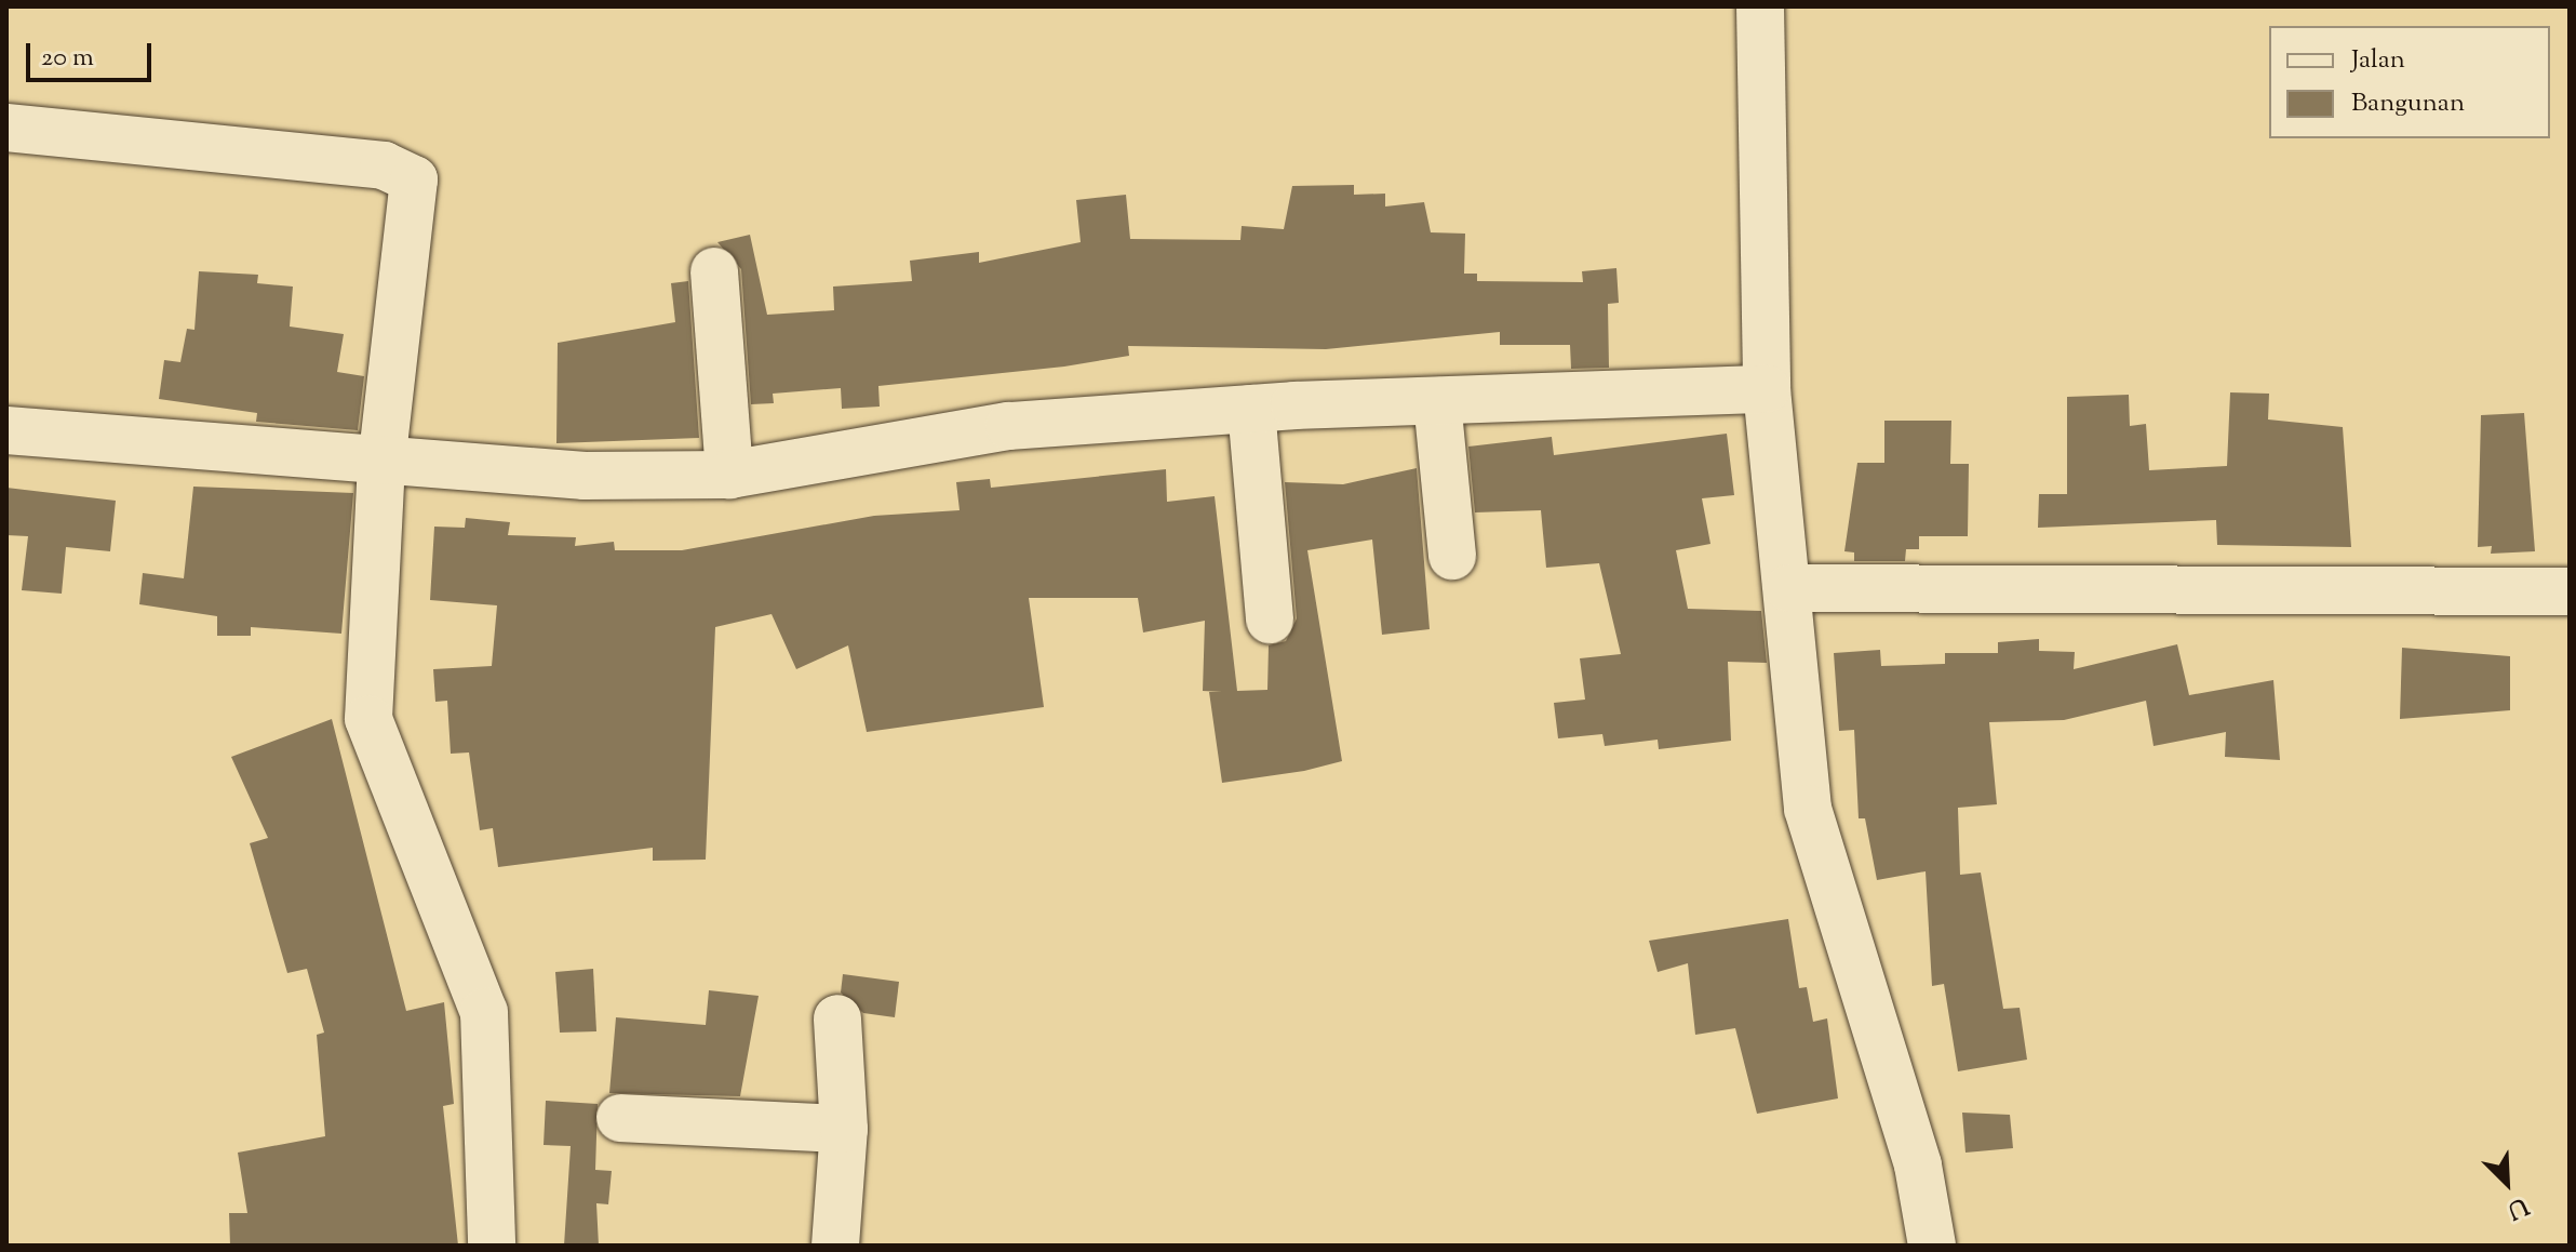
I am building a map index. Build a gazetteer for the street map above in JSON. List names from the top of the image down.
{
  "legend": ["Jalan", "Bangunan"],
  "scale_bar": "20 m",
  "north": "bottom right"
}
